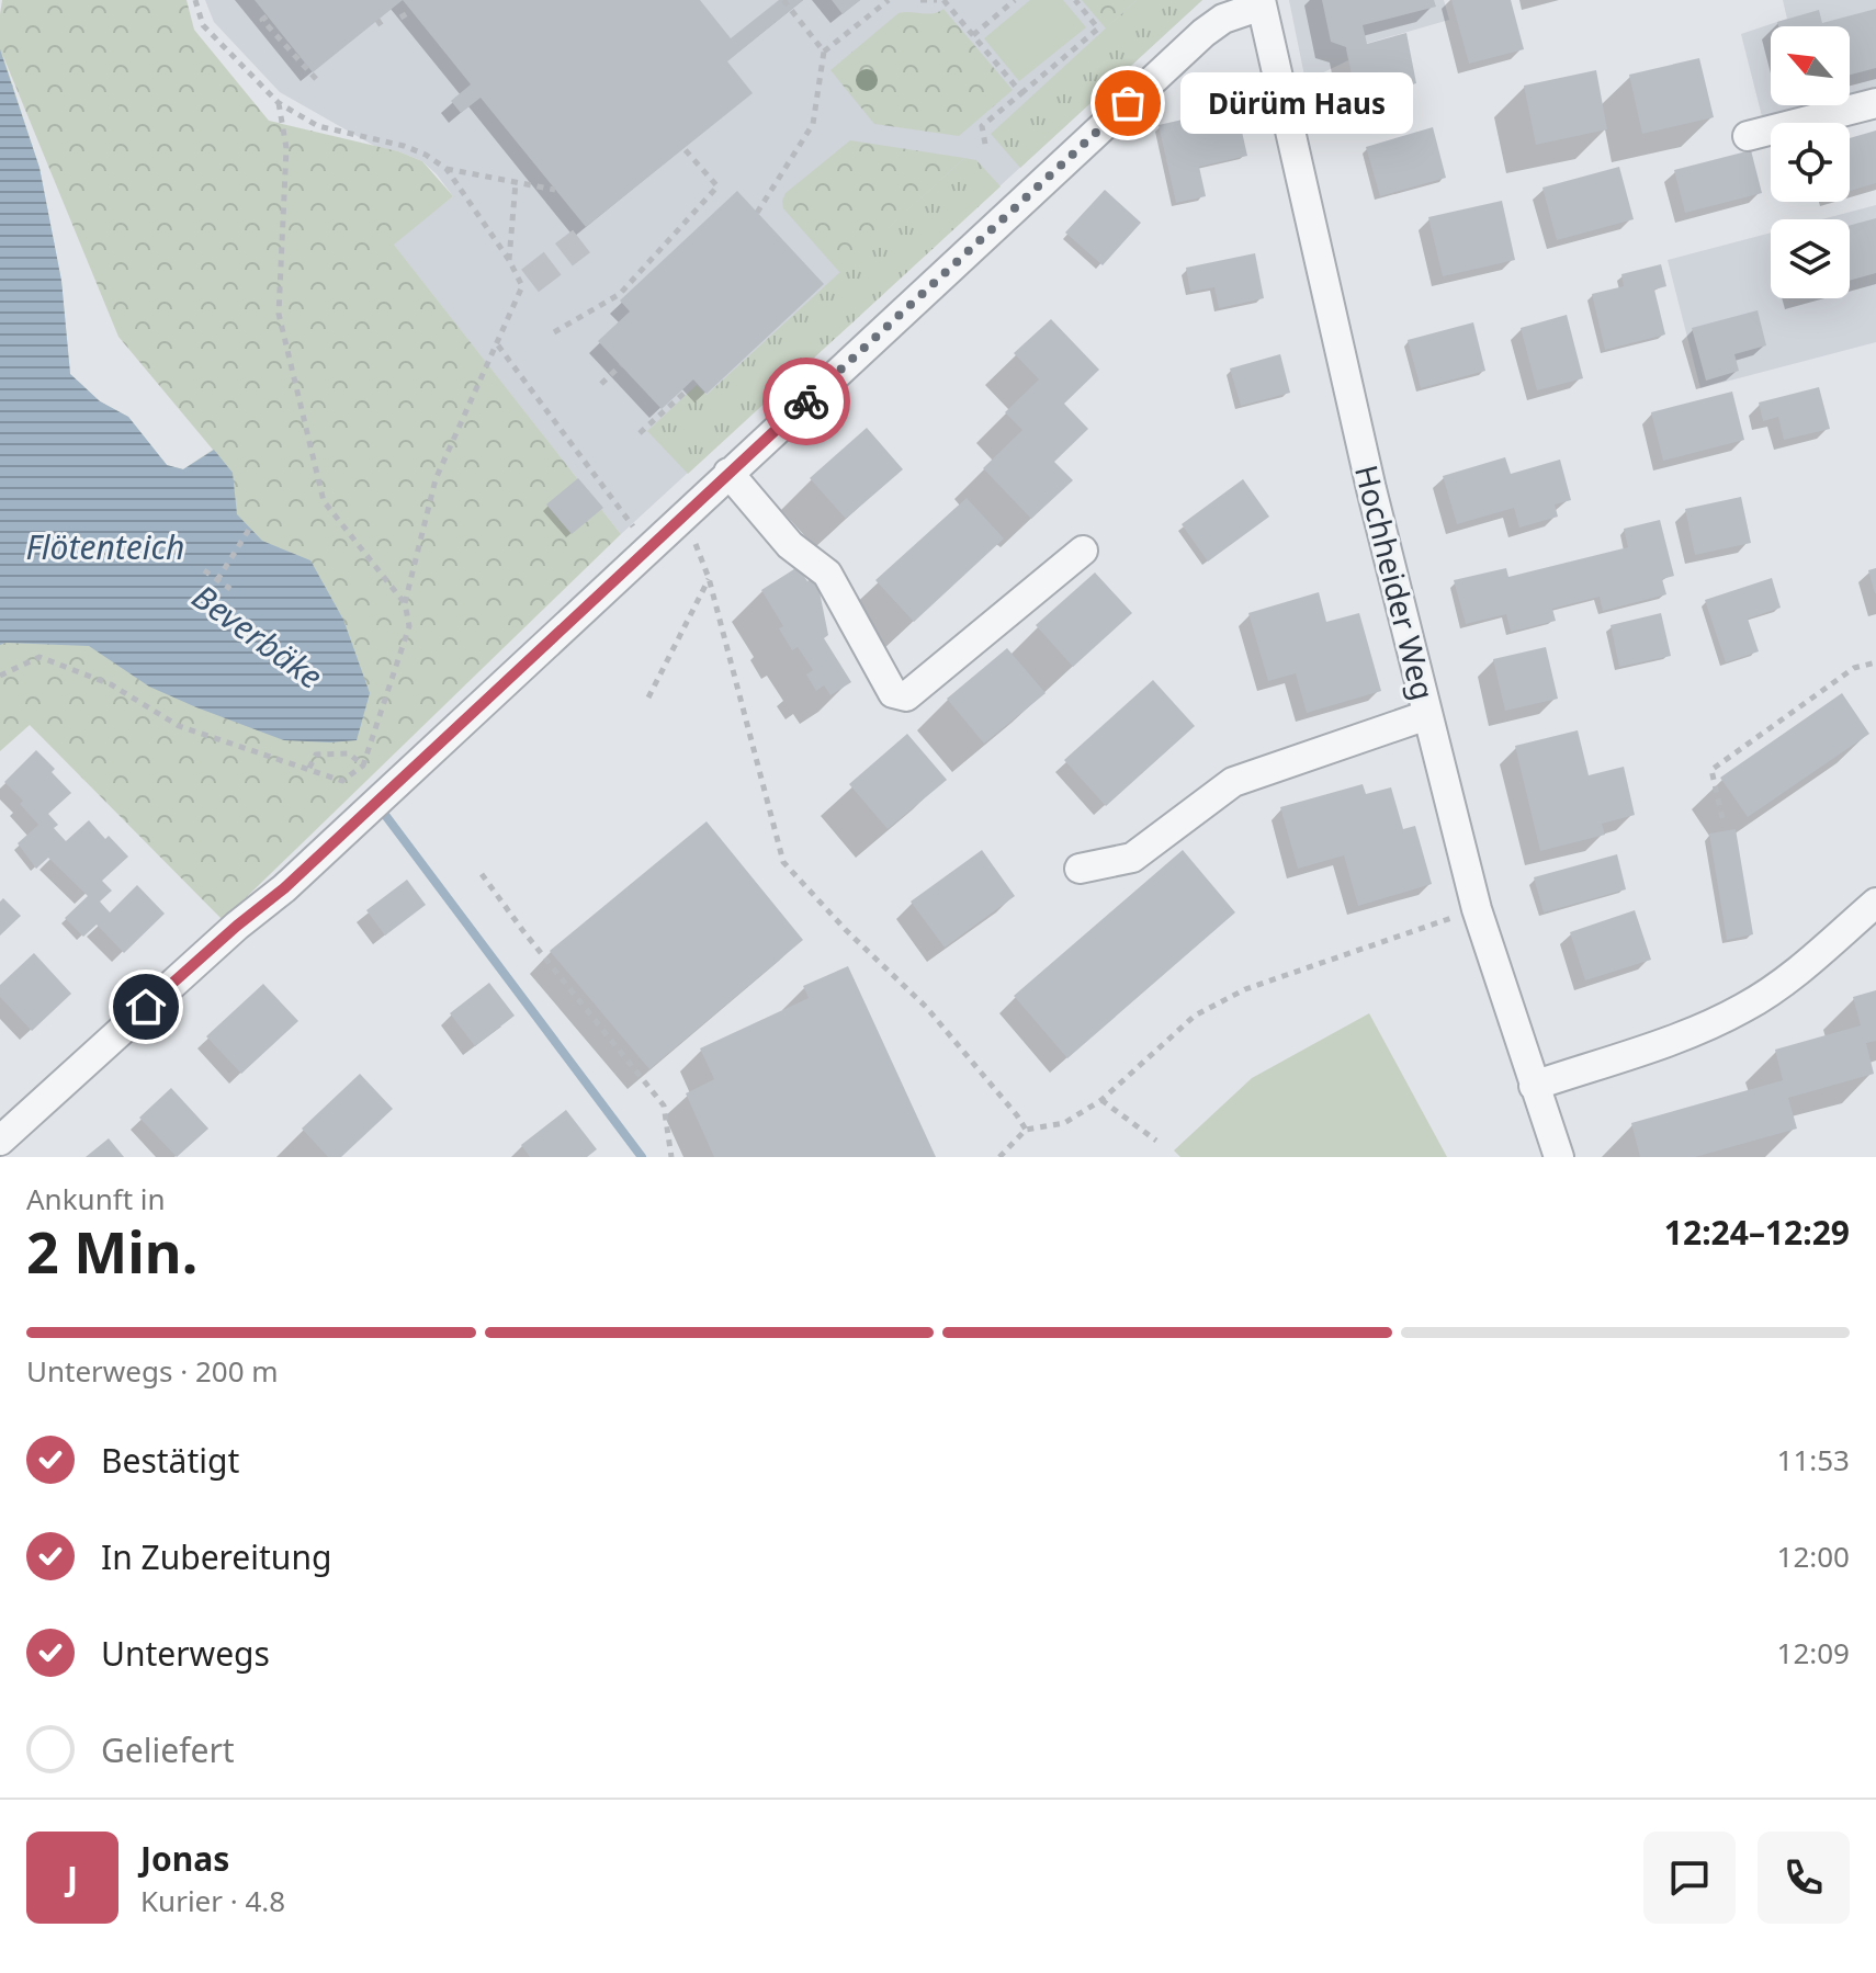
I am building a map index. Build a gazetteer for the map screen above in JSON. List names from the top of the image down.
{
  "streets": {
    "street": ["Hochheider Weg"]
  },
  "water": ["Flötenteich", "Beverbäke"],
  "places": ["Dürüm Haus"],
  "north": "top left",
  "page": {
    "bubble": "Dürüm Haus",
    "heading": ["2 Min.", "Ankunft in", "12:24–12:29"],
    "panel": ["Jonas", "Kurier · 4.8"],
    "bar": "Unterwegs · 200 m",
    "list": [
      ["Bestätigt", "11:53"],
      ["In Zubereitung", "12:00"],
      ["Unterwegs", "12:09"],
      "Geliefert"
    ],
    "round": "J"
  }
}
